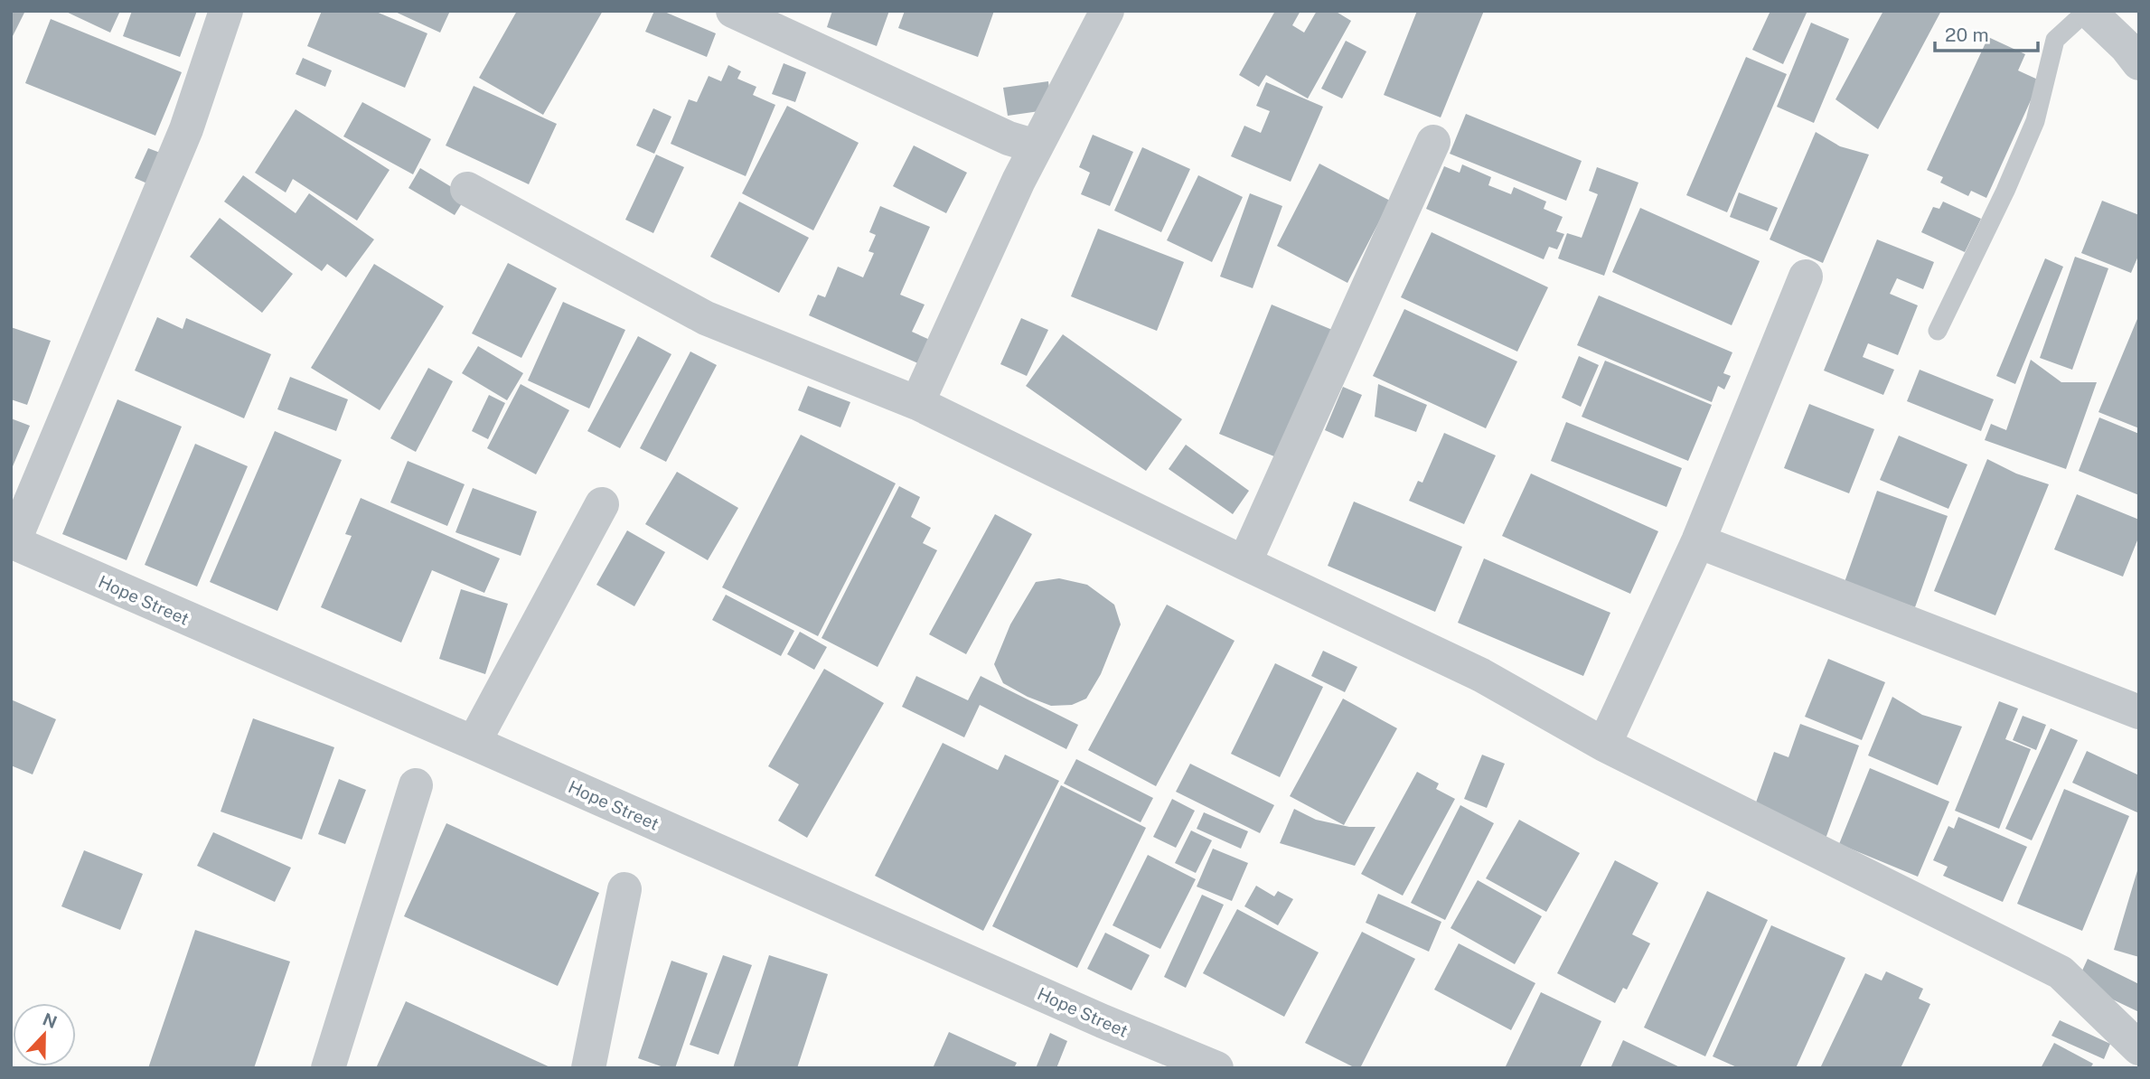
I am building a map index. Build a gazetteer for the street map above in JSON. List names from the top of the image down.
{
  "streets": {
    "street": ["Hope Street"]
  },
  "scale_bar": "20 m",
  "north": "top"
}
